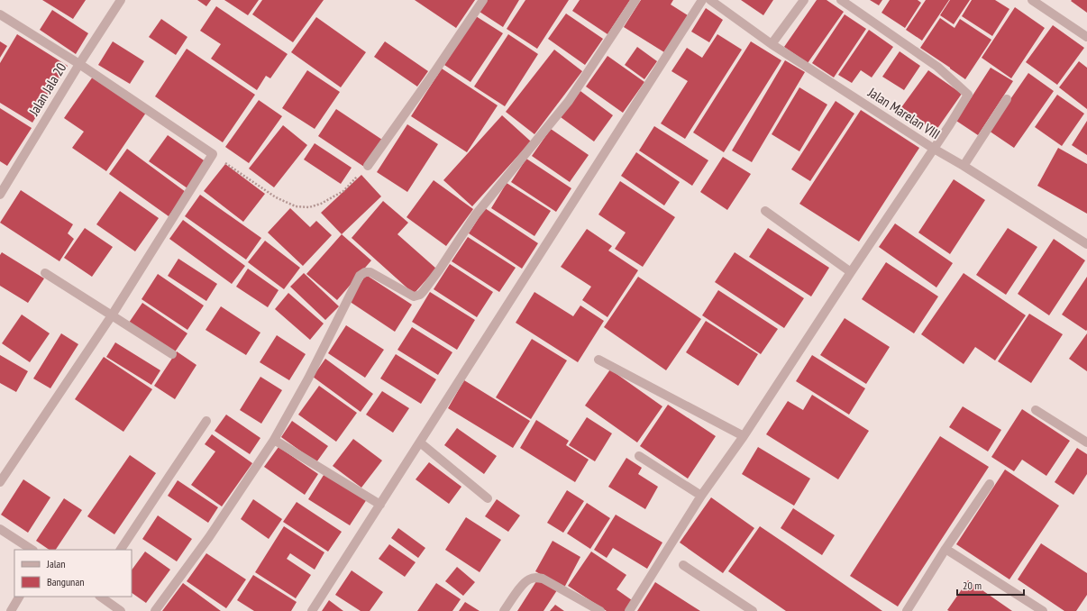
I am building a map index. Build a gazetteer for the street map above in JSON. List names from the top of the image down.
{
  "streets": {
    "street": ["Jalan Jala 20", "Jalan Marelan VIII"]
  },
  "legend": ["Jalan", "Bangunan"],
  "scale_bar": "20 m"
}
